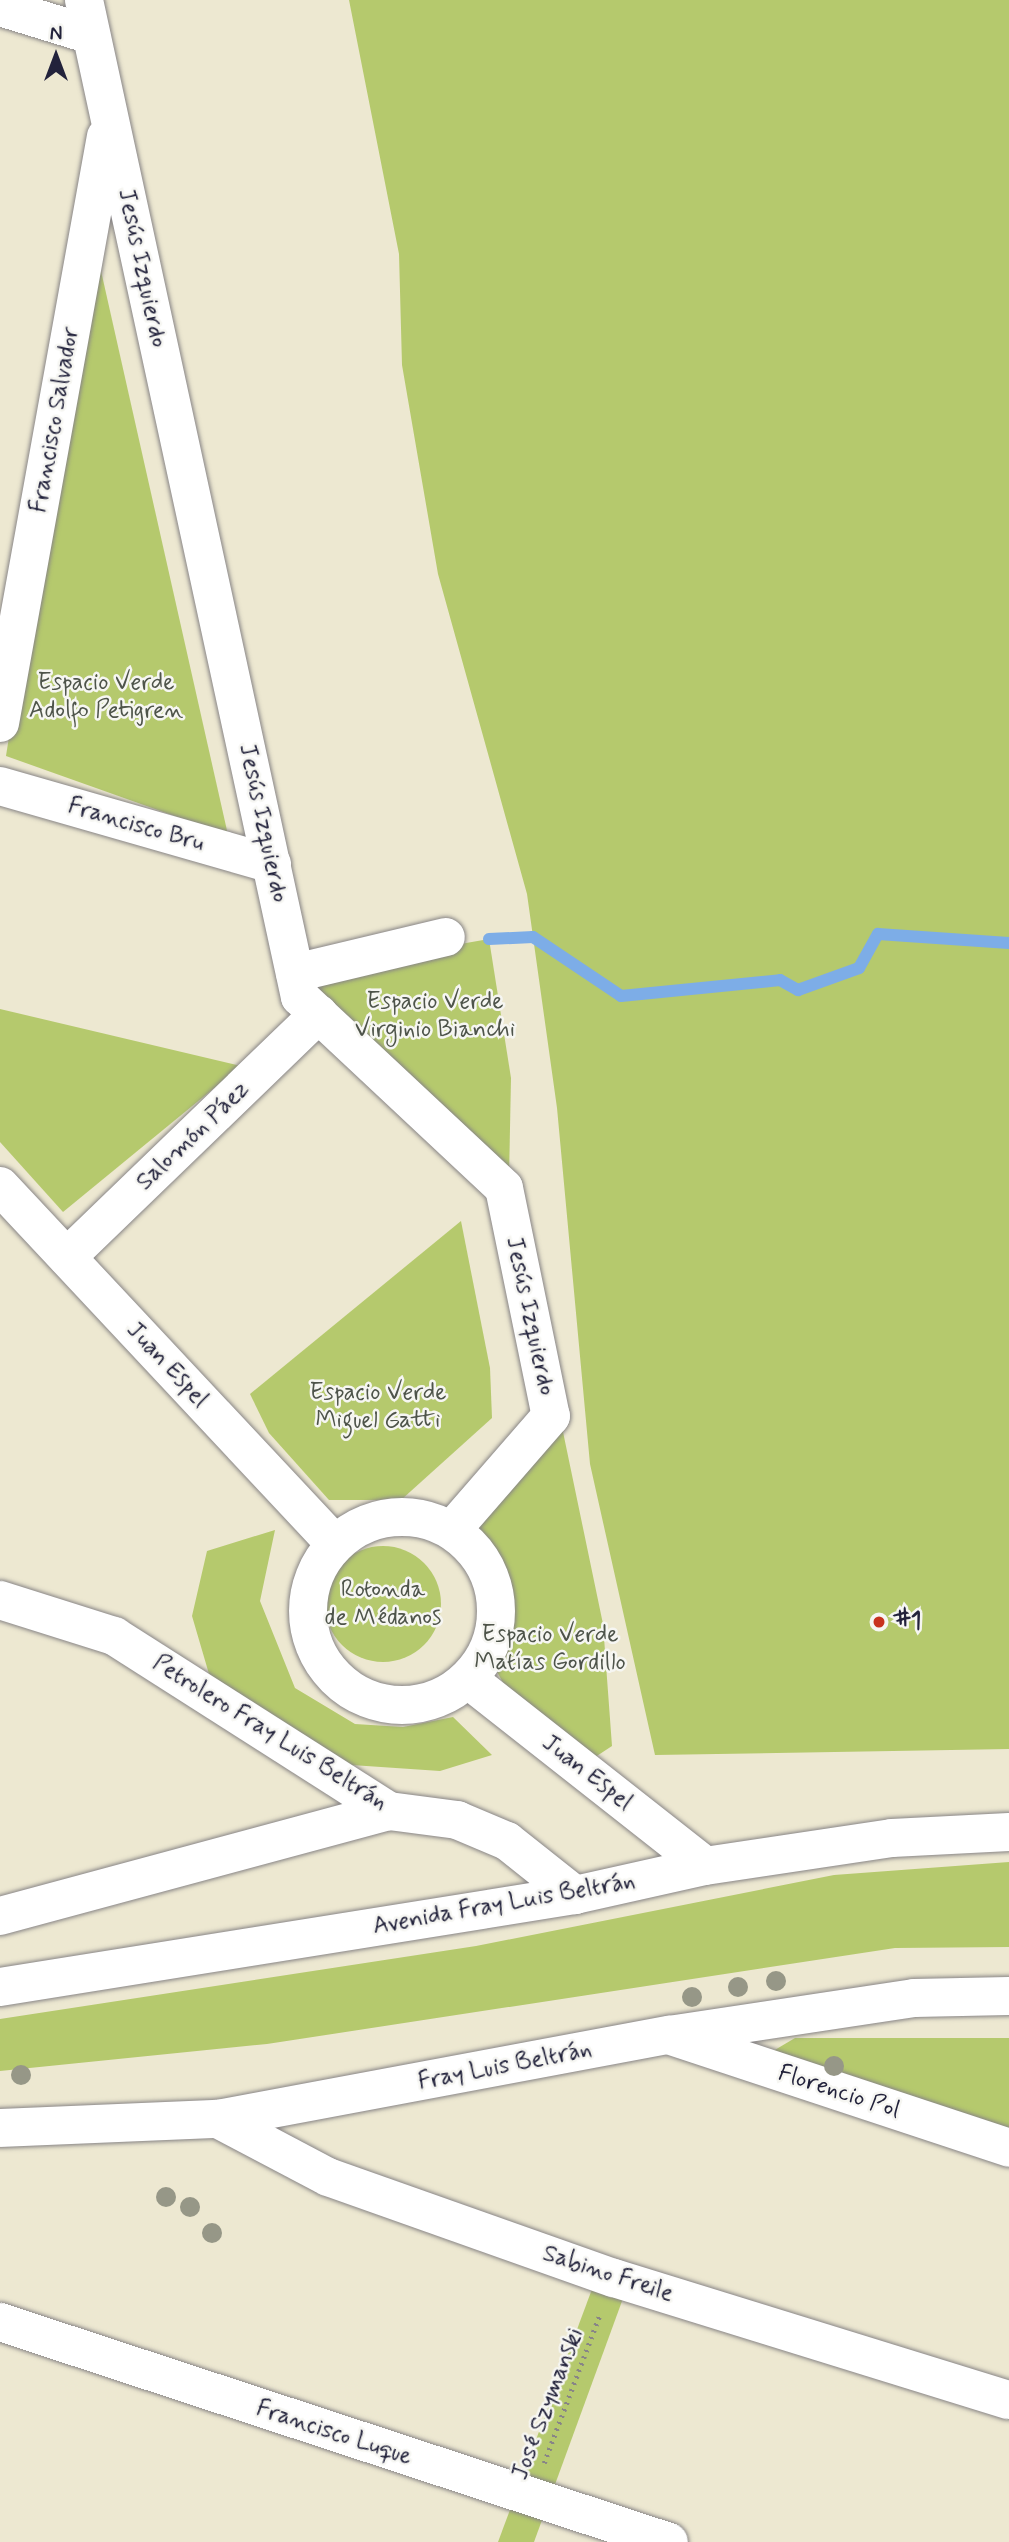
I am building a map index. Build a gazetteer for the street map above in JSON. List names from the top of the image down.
{
  "streets": {
    "street": [
      "Jesús Izquierdo",
      "Francisco Salvador",
      "Francisco Bru",
      "Salomón Páez",
      "Juan Espel",
      "Petrolero Fray Luis Beltrán",
      "Avenida Fray Luis Beltrán",
      "Fray Luis Beltrán",
      "Florencio Pol",
      "Sabino Freile",
      "Francisco Luque"
    ],
    "path": ["José Szymanski"]
  },
  "crossings": [
    ["Jesús Izquierdo", "Francisco Salvador"],
    ["Jesús Izquierdo", "Francisco Bru"],
    ["Jesús Izquierdo", "Salomón Páez"],
    ["Jesús Izquierdo", "Juan Espel"],
    ["Salomón Páez", "Juan Espel"],
    ["Juan Espel", "Avenida Fray Luis Beltrán"],
    ["Petrolero Fray Luis Beltrán", "Avenida Fray Luis Beltrán"],
    ["Fray Luis Beltrán", "Florencio Pol"],
    ["Fray Luis Beltrán", "Sabino Freile"],
    ["Sabino Freile", "José Szymanski"],
    ["José Szymanski", "Francisco Luque"]
  ],
  "parks": [
    "Espacio Verde Adolfo Petigren",
    "Espacio Verde Virginio Bianchi",
    "Espacio Verde Miguel Gatti",
    "Rotonda de Médanos",
    "Espacio Verde Matías Gordillo"
  ],
  "places": ["#1"],
  "north": "top"
}
